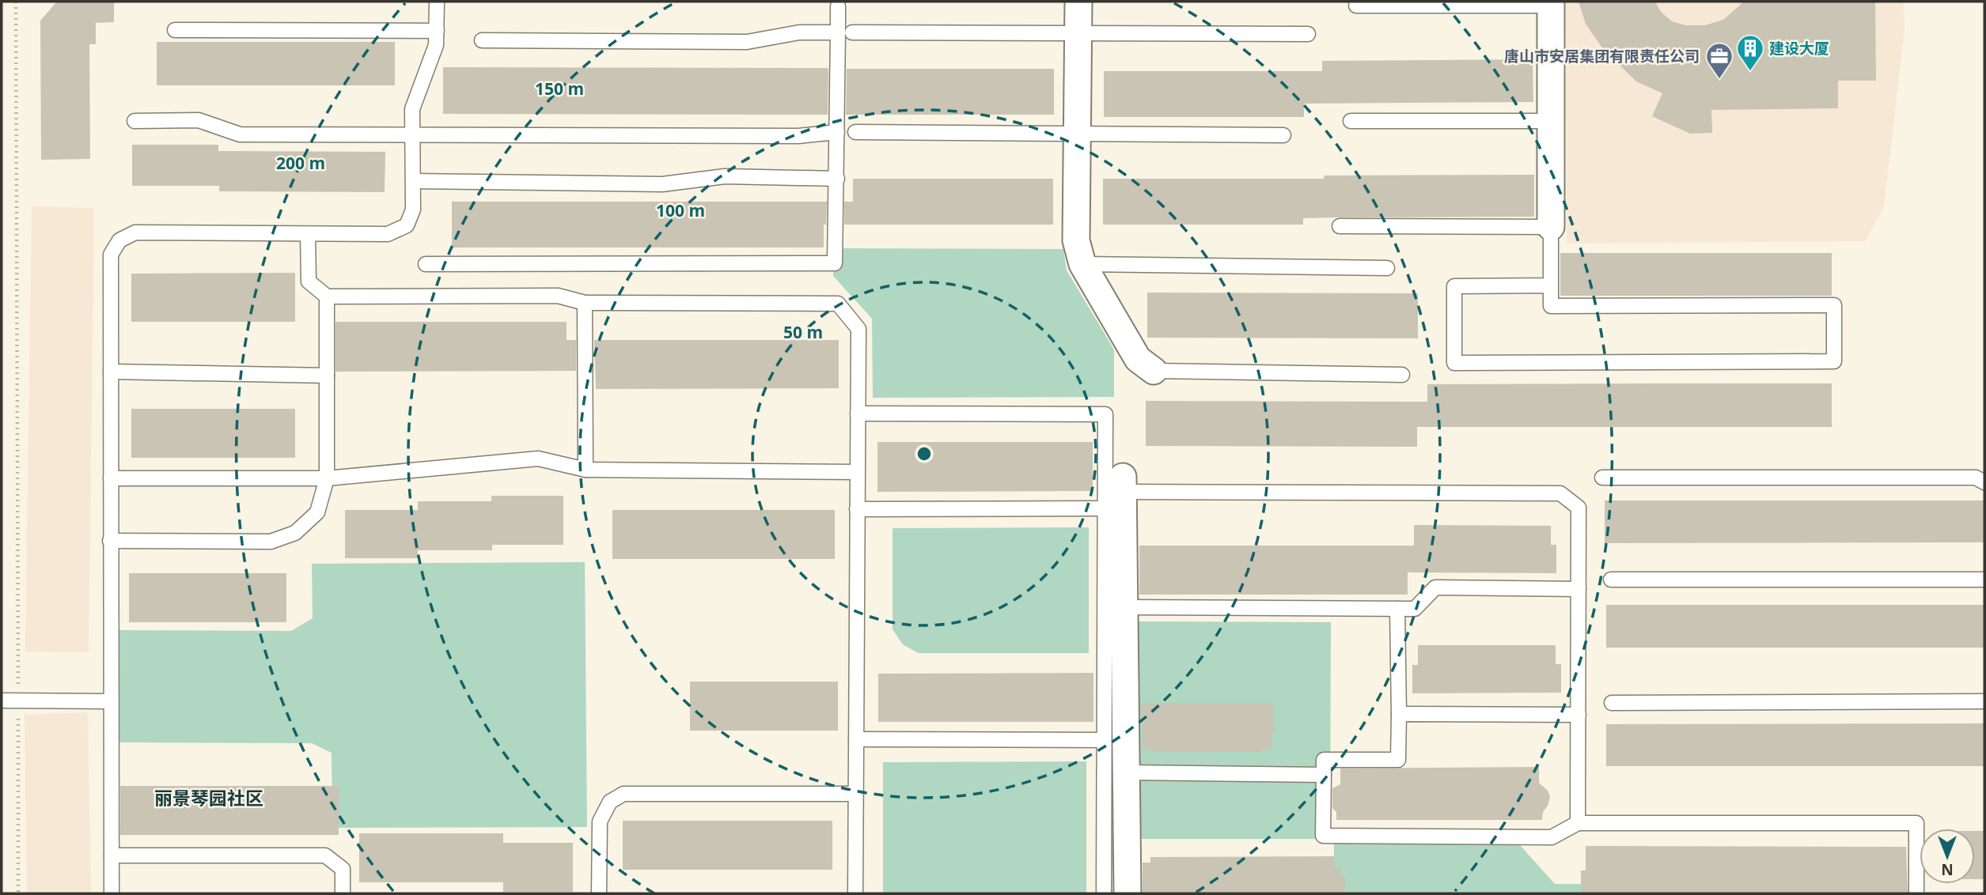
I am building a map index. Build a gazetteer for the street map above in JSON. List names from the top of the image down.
{
  "districts": ["丽景琴园社区"],
  "places": {
    "building": ["建设大厦"],
    "office": ["唐山市安居集团有限责任公司"]
  },
  "north": "bottom",
  "rings": [
    "150 m",
    "200 m",
    "100 m",
    "50 m"
  ]
}
